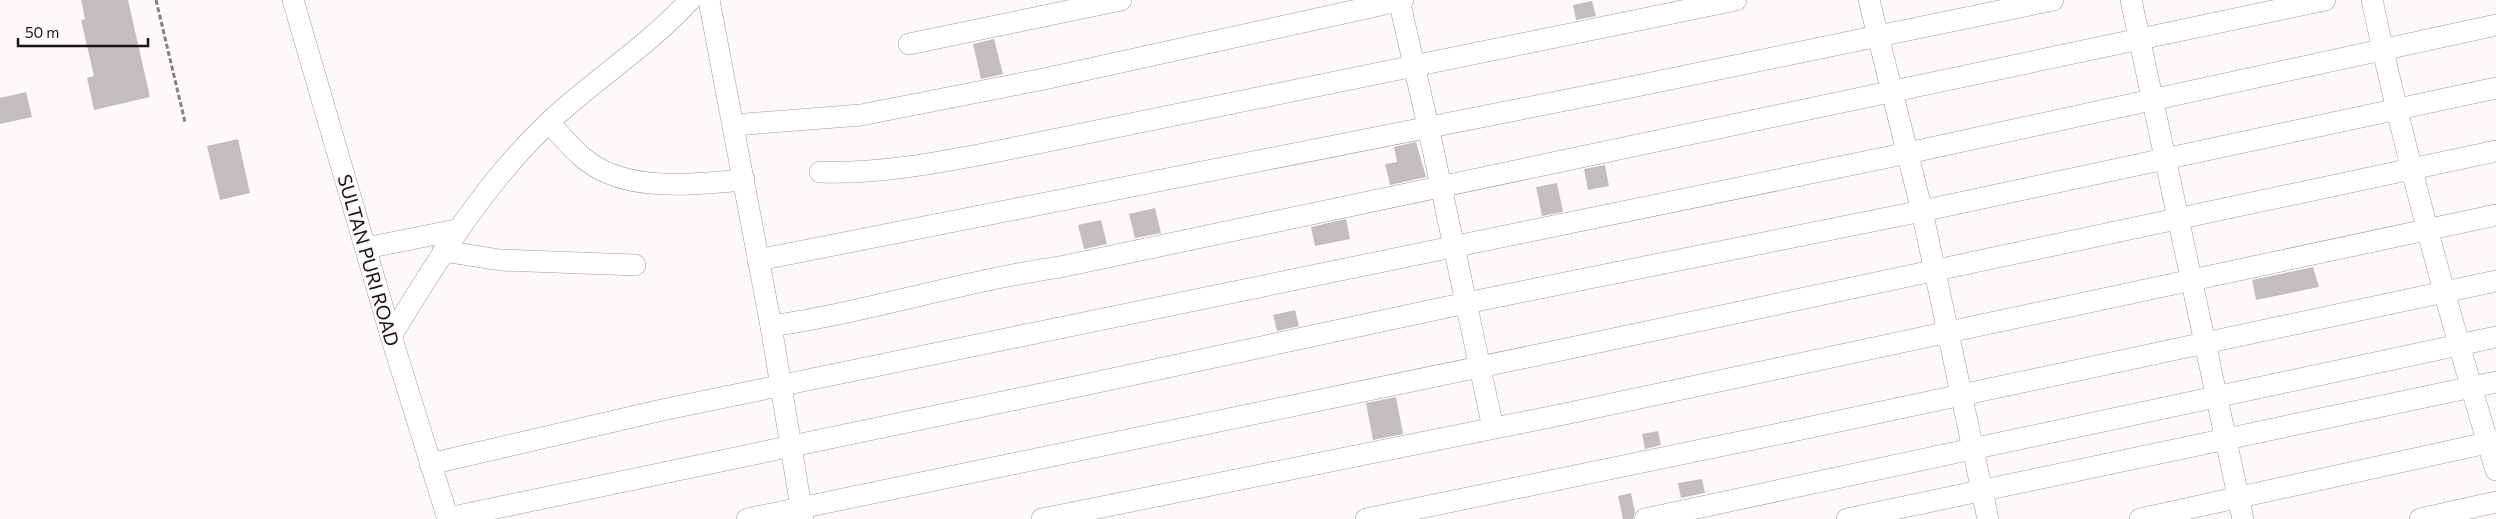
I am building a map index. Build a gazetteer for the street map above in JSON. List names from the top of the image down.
{
  "streets": {
    "street": ["SULTAN PURI ROAD"]
  },
  "scale_bar": "50 m"
}
